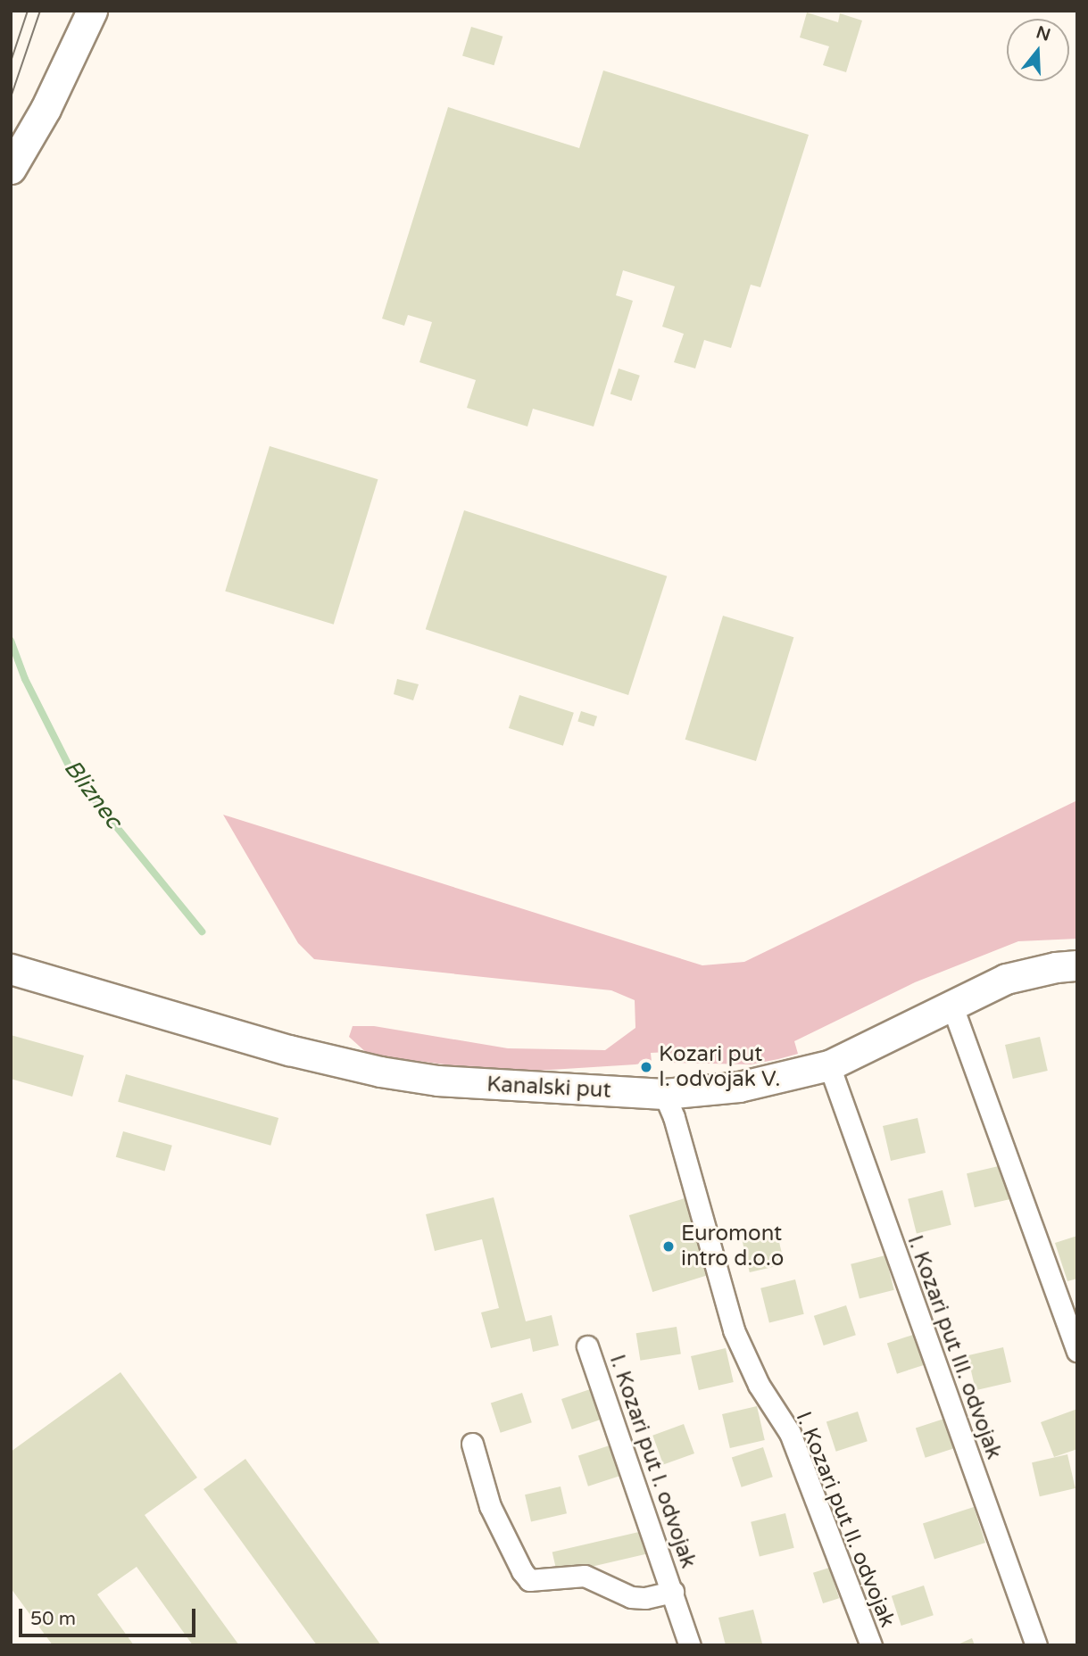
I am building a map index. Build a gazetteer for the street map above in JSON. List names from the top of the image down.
{
  "streets": {
    "street": [
      "Kanalski put",
      "I. Kozari put III. odvojak",
      "I. Kozari put I. odvojak",
      "I. Kozari put II. odvojak"
    ]
  },
  "crossings": [
    ["Kanalski put", "I. Kozari put III. odvojak"],
    ["Kanalski put", "I. Kozari put II. odvojak"]
  ],
  "water": ["Bliznec"],
  "places": ["Kozari put I. odvojak V.", "Euromont intro d.o.o"],
  "scale_bar": "50 m",
  "north": "top"
}
